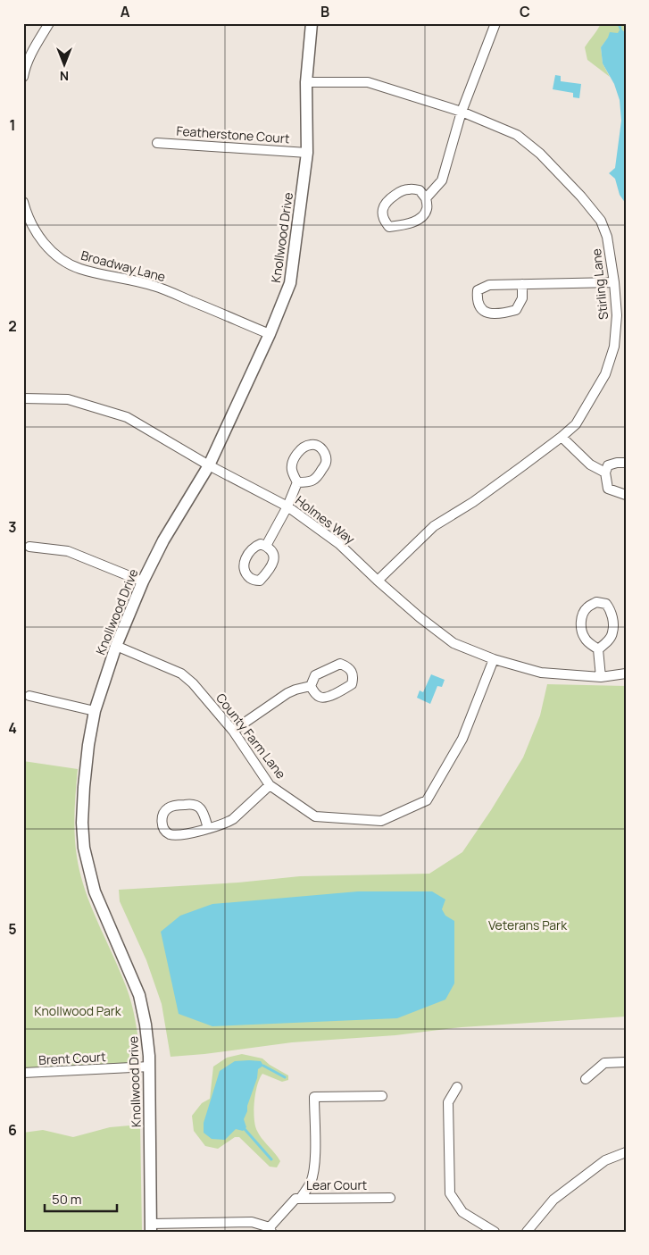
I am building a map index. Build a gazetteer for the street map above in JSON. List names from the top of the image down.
{
  "streets": {
    "street": [
      "Featherstone Court",
      "Knollwood Drive",
      "Broadway Lane",
      "Stirling Lane",
      "Holmes Way",
      "County Farm Lane",
      "Brent Court",
      "Lear Court"
    ]
  },
  "crossings": [
    ["Featherstone Court", "Knollwood Drive"],
    ["Knollwood Drive", "Broadway Lane"],
    ["Knollwood Drive", "Stirling Lane"],
    ["Knollwood Drive", "Holmes Way"],
    ["Knollwood Drive", "County Farm Lane"],
    ["Knollwood Drive", "Brent Court"],
    ["Stirling Lane", "Holmes Way"],
    ["Holmes Way", "County Farm Lane"]
  ],
  "parks": ["Veterans Park", "Knollwood Park"],
  "scale_bar": "50 m",
  "north": "bottom",
  "grid": {
    "columns": ["A", "B", "C"],
    "rows": [
      "1",
      "2",
      "3",
      "4",
      "5",
      "6"
    ]
  }
}
